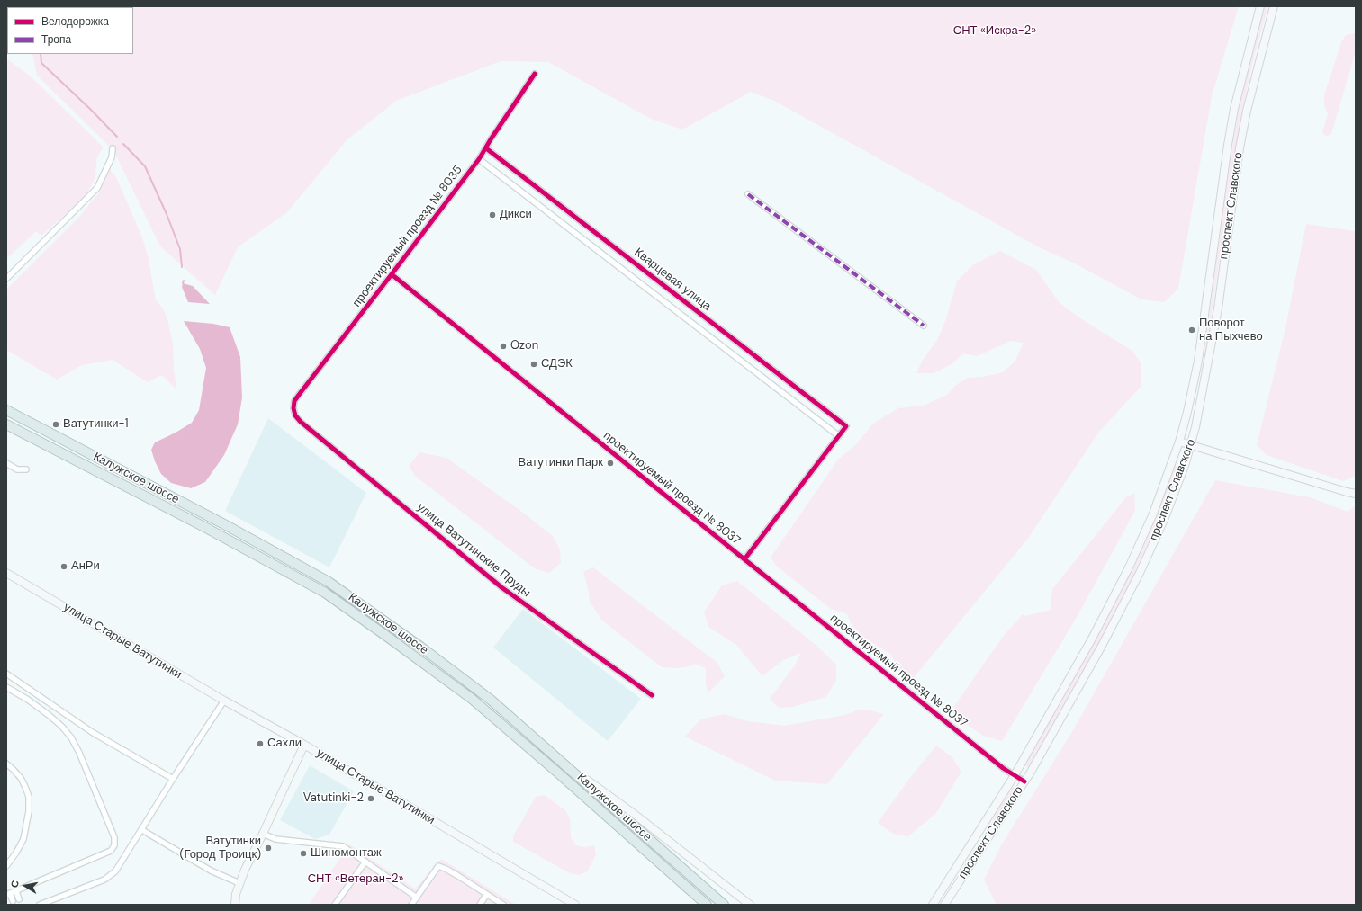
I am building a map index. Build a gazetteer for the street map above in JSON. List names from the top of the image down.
{
  "streets": {
    "highway": ["Калужское шоссе"],
    "main road": ["проспект Славского", "улица Старые Ватутинки"],
    "street": [
      "проектируемый проезд № 8035",
      "Кварцевая улица",
      "проектируемый проезд № 8037",
      "улица Ватутинские Пруды"
    ]
  },
  "crossings": [
    ["проспект Славского", "проектируемый проезд № 8037"],
    ["проектируемый проезд № 8035", "Кварцевая улица"],
    ["проектируемый проезд № 8035", "проектируемый проезд № 8037"],
    ["проектируемый проезд № 8035", "улица Ватутинские Пруды"]
  ],
  "parks": ["СНТ «Искра-2»", "СНТ «Ветеран-2»"],
  "places": [
    "Дикси",
    "Поворот на Пыхчево",
    "Ozon",
    "СДЭК",
    "Ватутинки-1",
    "Ватутинки Парк",
    "АнРи",
    "Сахли",
    "Vatutinki-2",
    "Ватутинки (Город Троицк)",
    "Шиномонтаж"
  ],
  "legend": ["Велодорожка", "Тропа"],
  "north": "left"
}
